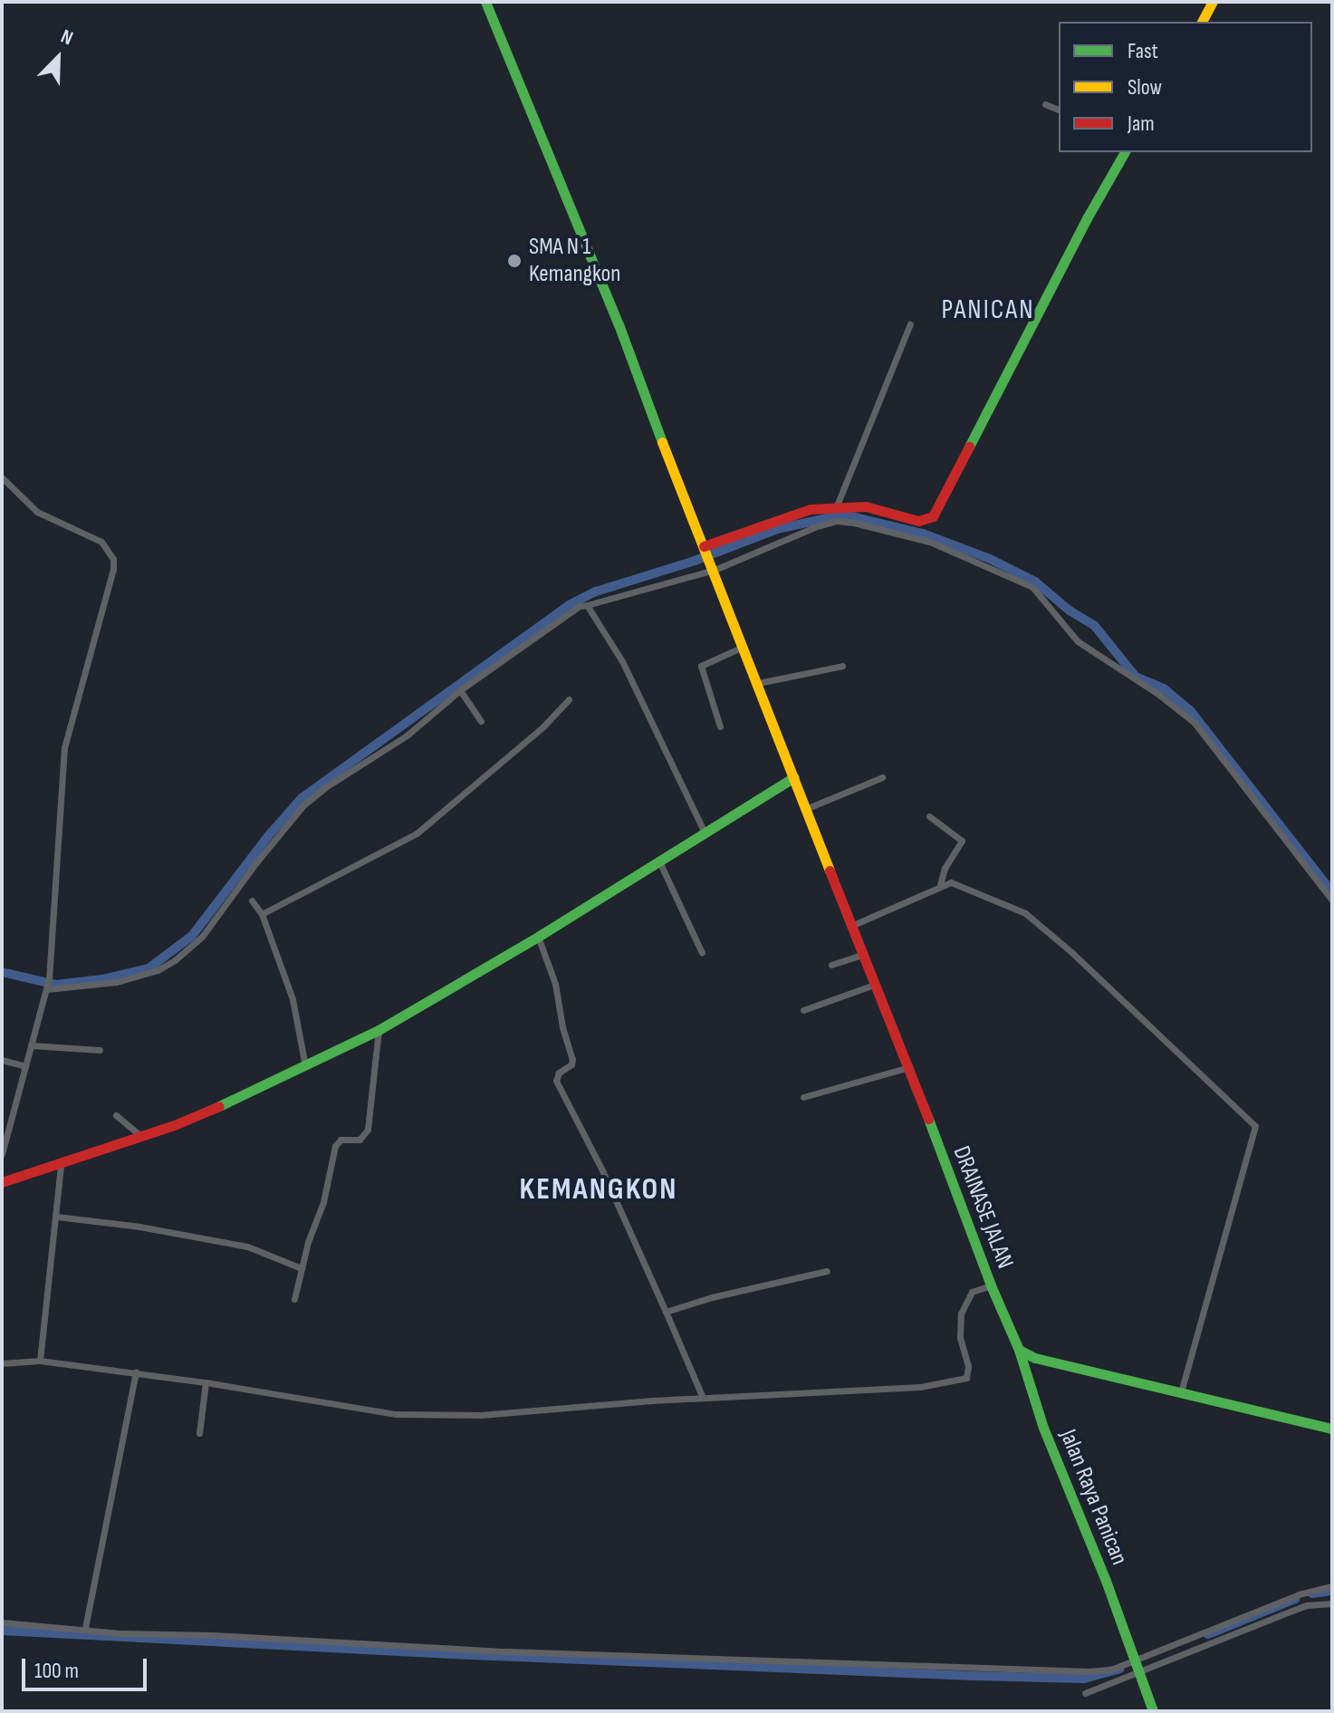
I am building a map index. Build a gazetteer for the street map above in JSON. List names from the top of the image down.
{
  "streets": {
    "street": ["DRAINASE JALAN", "Jalan Raya Panican"]
  },
  "crossings": [
    ["DRAINASE JALAN", "Jalan Raya Panican"]
  ],
  "districts": ["PANICAN", "KEMANGKON"],
  "places": ["SMA N 1 Kemangkon"],
  "legend": ["Fast", "Slow", "Jam"],
  "scale_bar": "100 m",
  "north": "top right"
}
